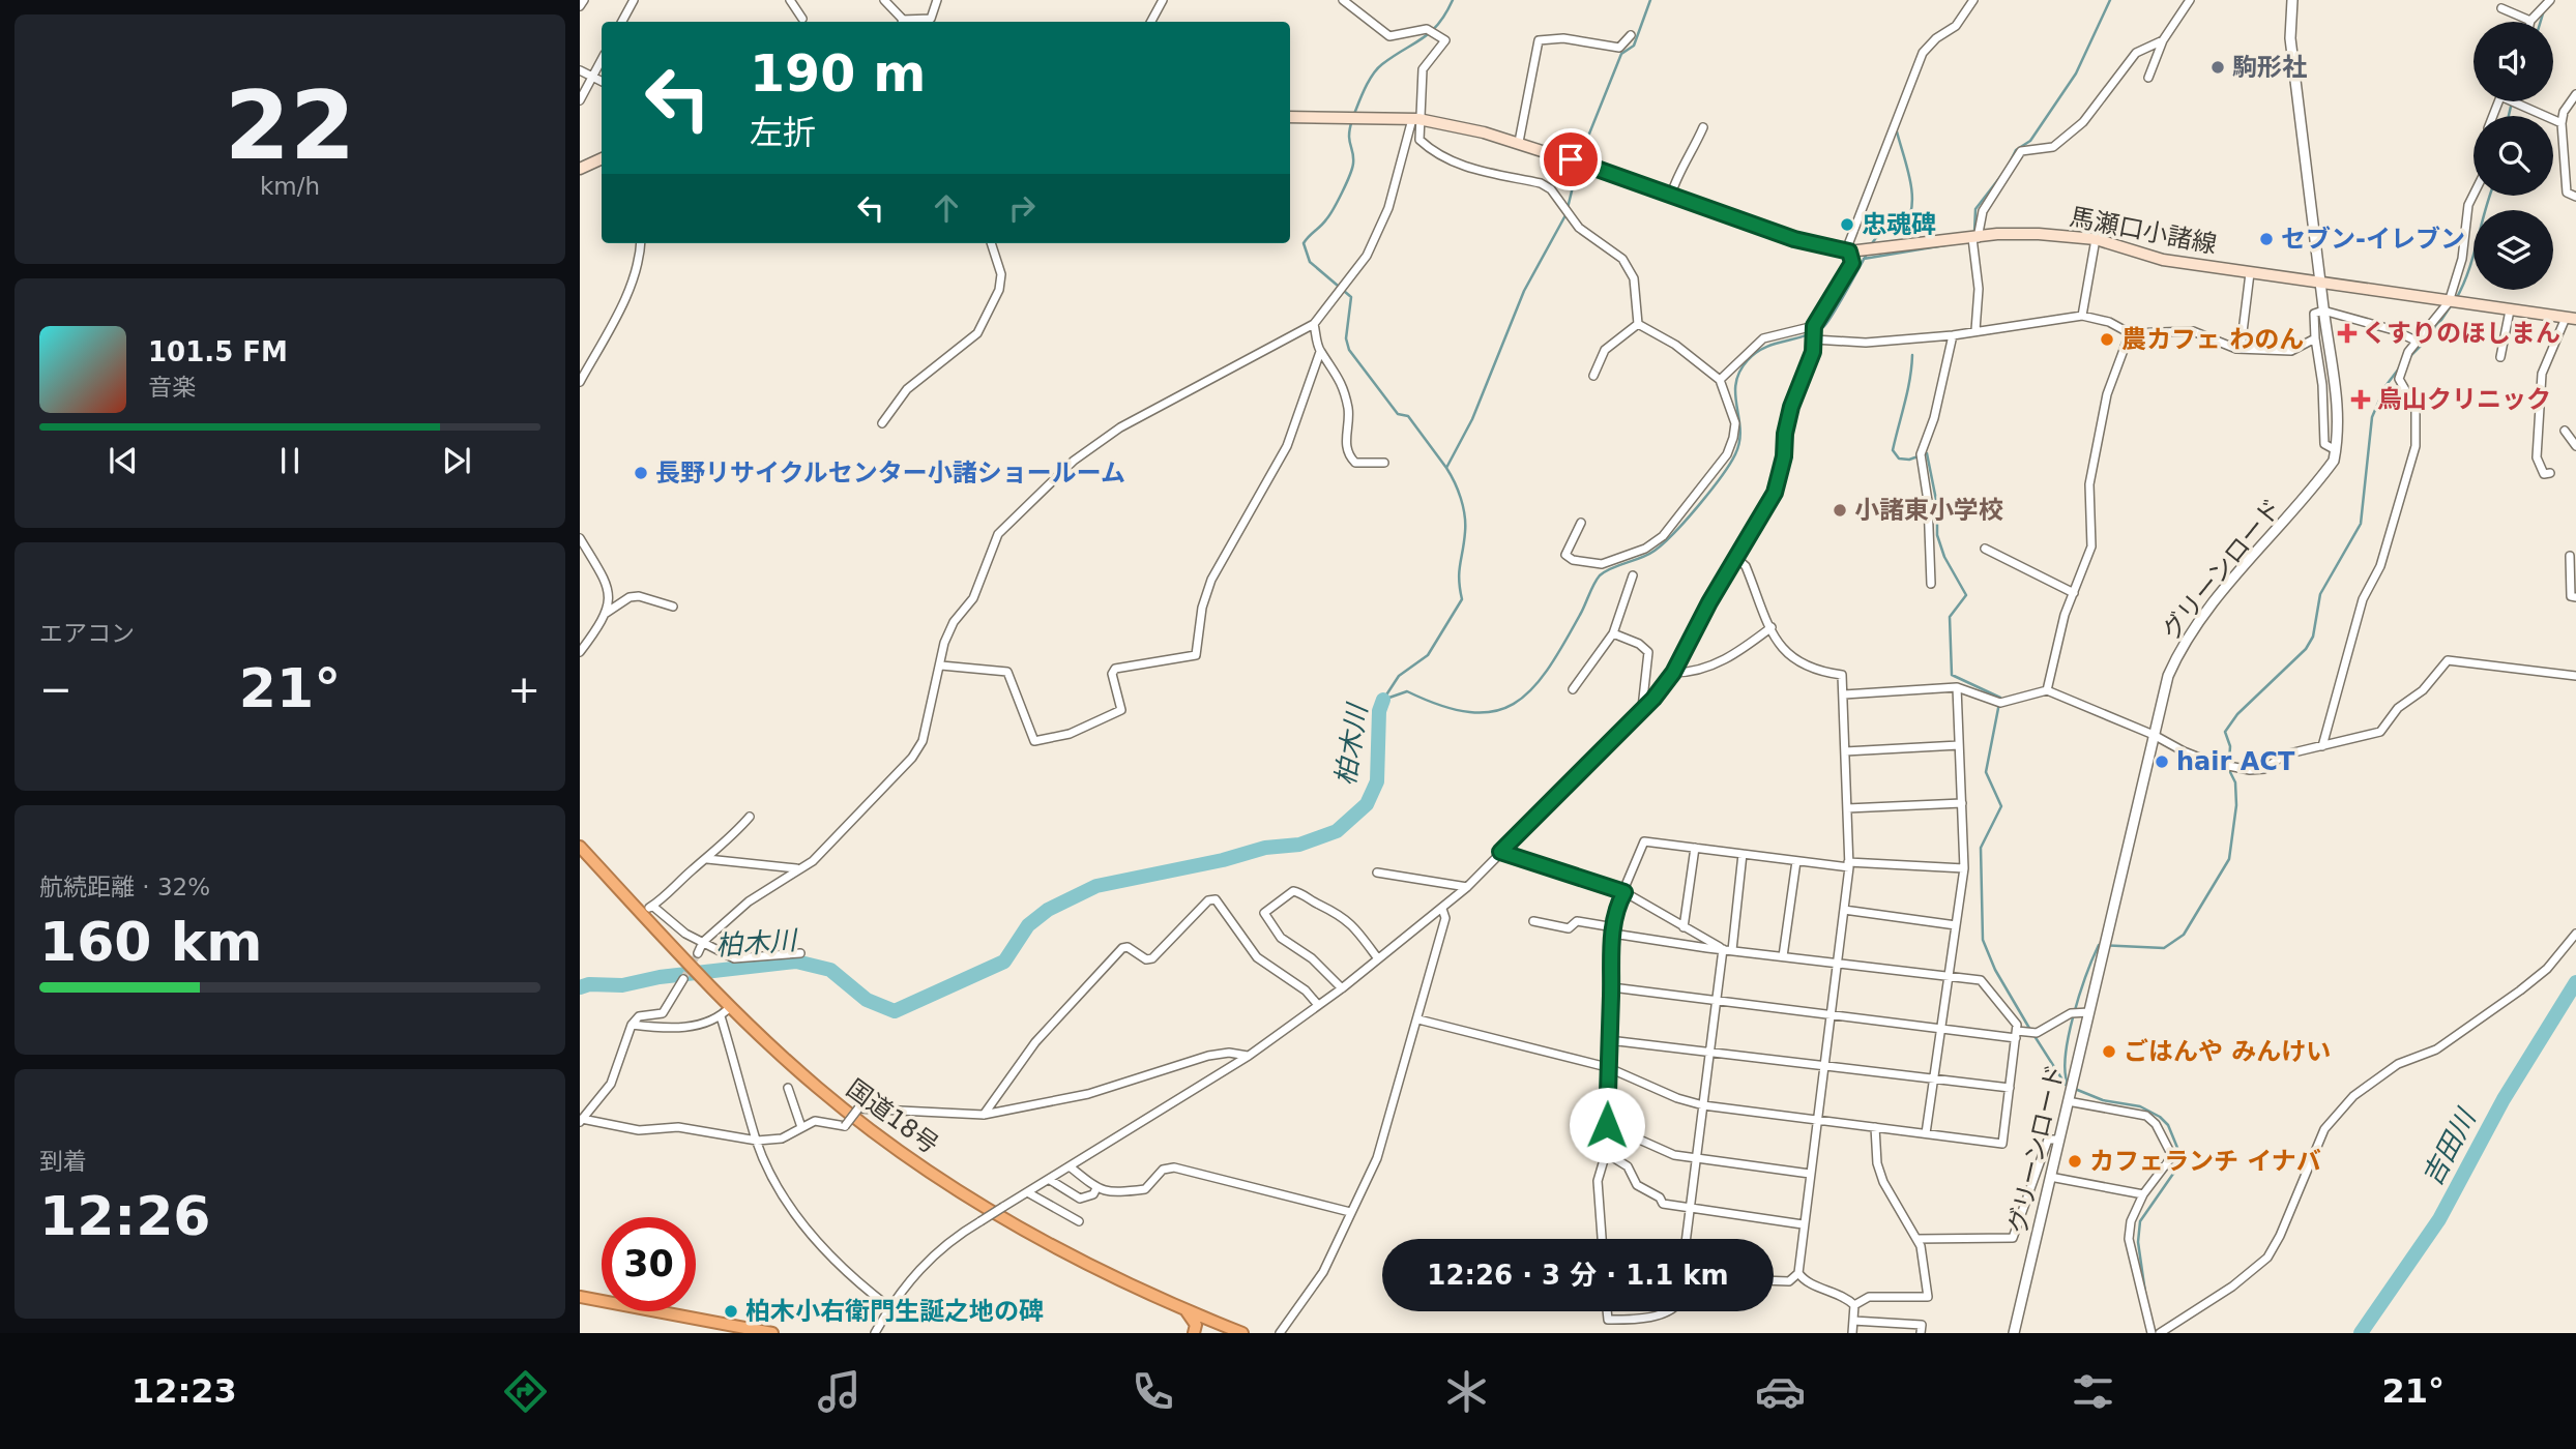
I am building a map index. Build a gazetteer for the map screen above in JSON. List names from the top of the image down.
{
  "streets": {
    "highway": ["国道18号"],
    "main road": ["馬瀬口小諸線"],
    "street": ["グリーンロード"]
  },
  "crossings": [
    ["馬瀬口小諸線", "グリーンロード"]
  ],
  "water": ["柏木川", "吉田川"],
  "places": {
    "other": [
      "駒形社",
      "忠魂碑",
      "セブン-イレブン",
      "農カフェ わのん",
      "長野リサイクルセンター小諸ショールーム",
      "小諸東小学校",
      "hair ACT",
      "ごはんや みんけい",
      "カフェランチ イナバ",
      "柏木小右衛門生誕之地の碑"
    ],
    "health": ["くすりのほしまん", "烏山クリニック"]
  },
  "page": {
    "tile": [
      ["22", "km/h"],
      "エアコン",
      ["航続距離 · 32%", "160 km"],
      ["到着", "12:26"]
    ],
    "turn": ["190 m", "左折"],
    "song": ["101.5 FM", "音楽"],
    "heat": ["−", "21°", "+"],
    "limit": "30",
    "trip": "12:26 · 3 分 · 1.1 km",
    "tabs": ["12:23", "21°"]
  }
}
